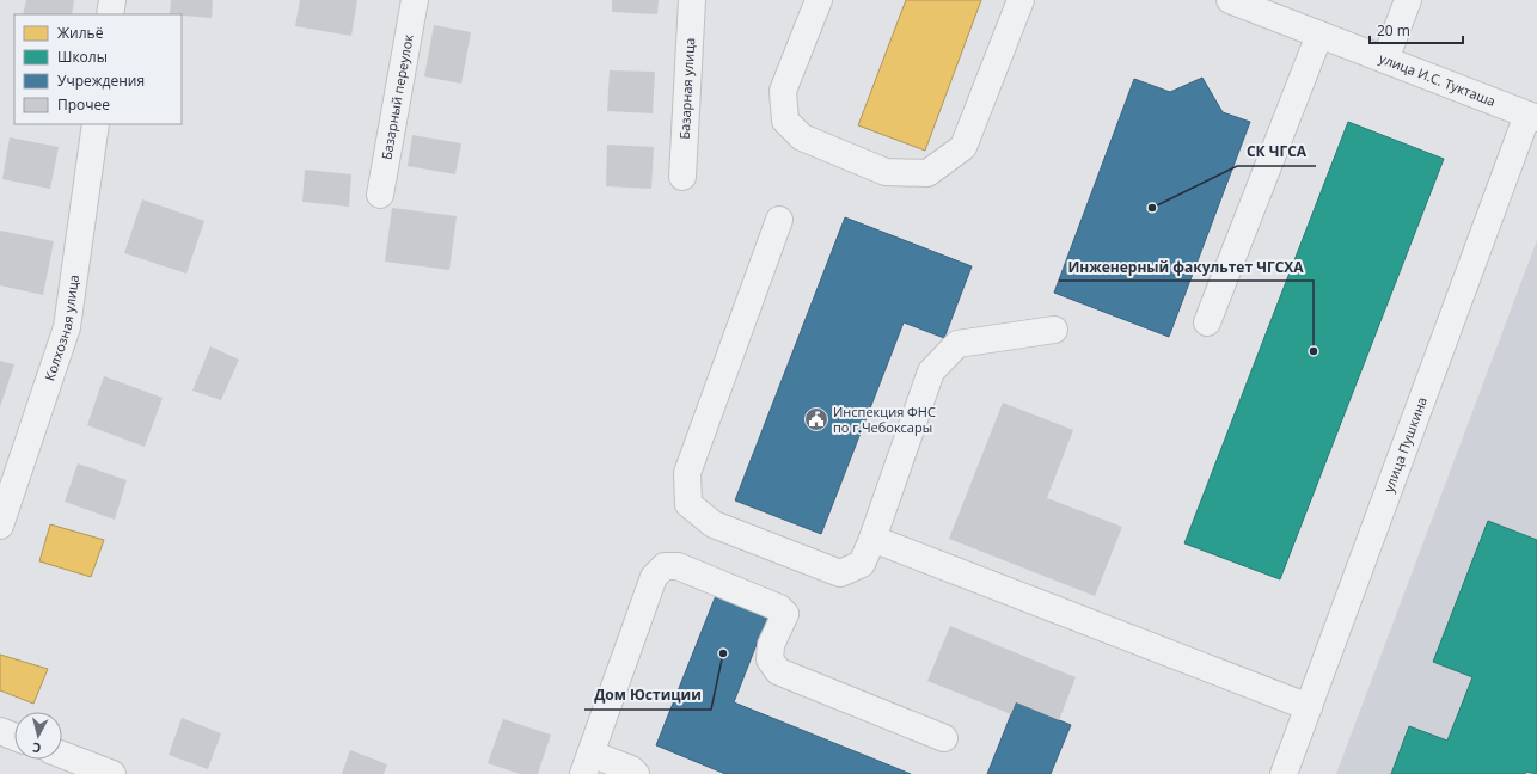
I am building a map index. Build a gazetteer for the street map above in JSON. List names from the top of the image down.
{
  "streets": {
    "street": [
      "улица И.С. Тукташа",
      "Базарная улица",
      "Базарный переулок",
      "Колхозная улица",
      "улица Пушкина"
    ]
  },
  "crossings": [
    ["улица И.С. Тукташа", "улица Пушкина"]
  ],
  "places": {
    "other": ["СК ЧГСА", "Инженерный факультет ЧГСХА", "Дом Юстиции"],
    "public building": ["Инспекция ФНС по г.Чебоксары"]
  },
  "legend": [
    "Жильё",
    "Школы",
    "Учреждения",
    "Прочее"
  ],
  "scale_bar": "20 m",
  "north": "bottom"
}
